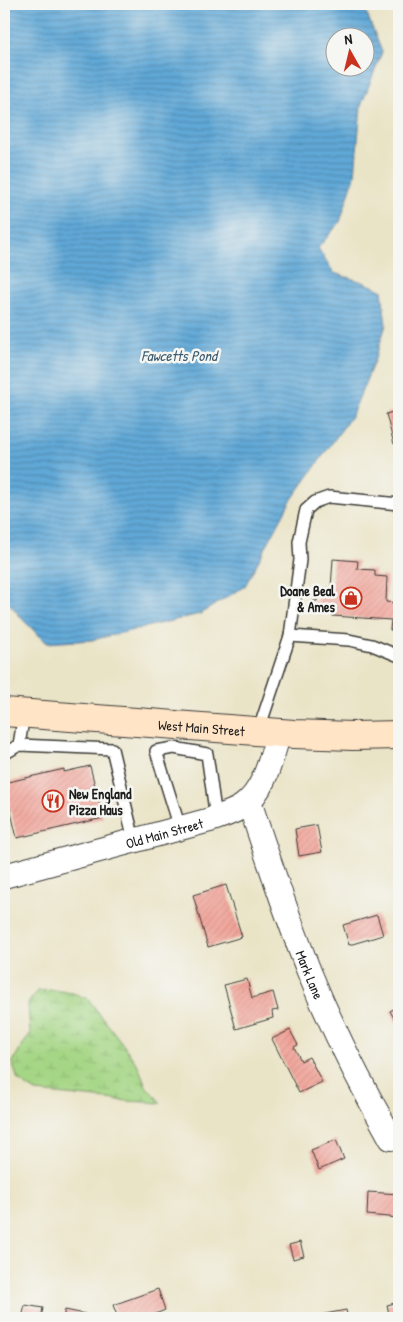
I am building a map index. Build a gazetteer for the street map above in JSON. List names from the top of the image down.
{
  "streets": {
    "main road": ["West Main Street"],
    "street": ["Old Main Street", "Mark Lane"]
  },
  "crossings": [
    ["West Main Street", "Old Main Street"],
    ["Old Main Street", "Mark Lane"]
  ],
  "water": ["Fawcetts Pond"],
  "places": {
    "shop": ["Doane Beal & Ames"],
    "restaurant": ["New England Pizza Haus"]
  },
  "north": "top"
}
